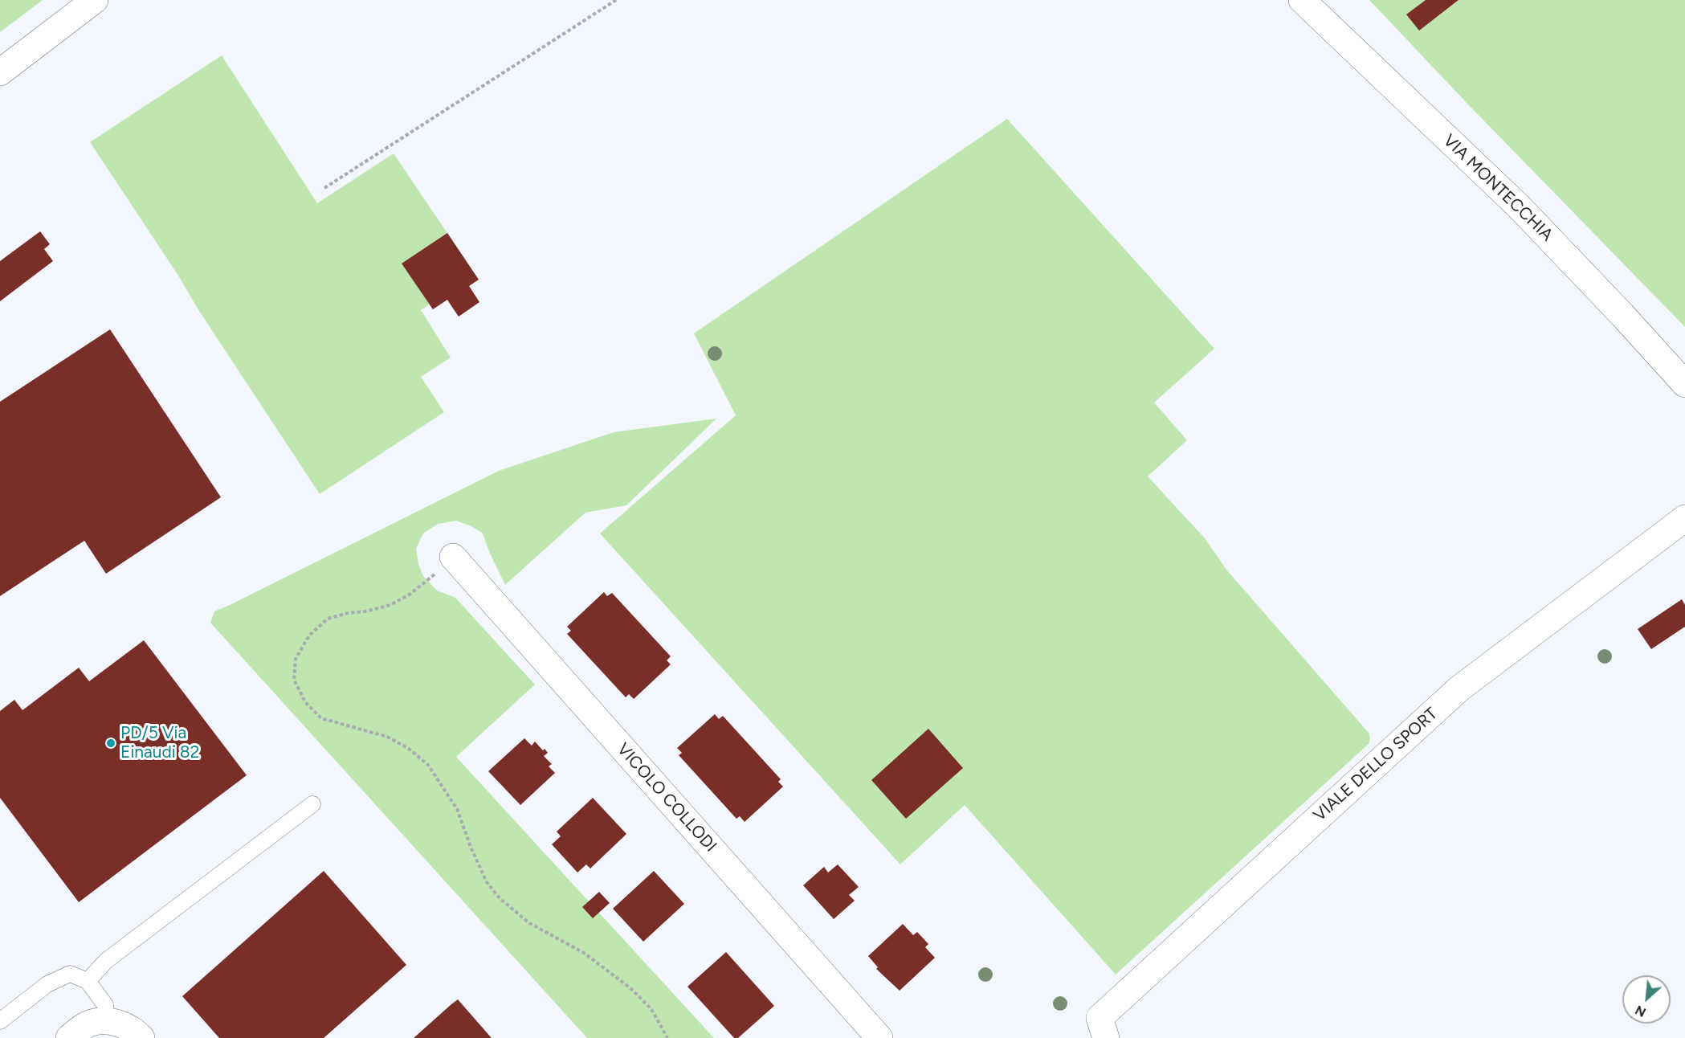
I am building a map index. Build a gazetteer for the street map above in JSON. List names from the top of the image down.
{
  "streets": {
    "street": ["VIA MONTECCHIA", "VIALE DELLO SPORT", "VICOLO COLLODI"]
  },
  "places": ["PD/5 Via Einaudi 82"],
  "north": "bottom left"
}
